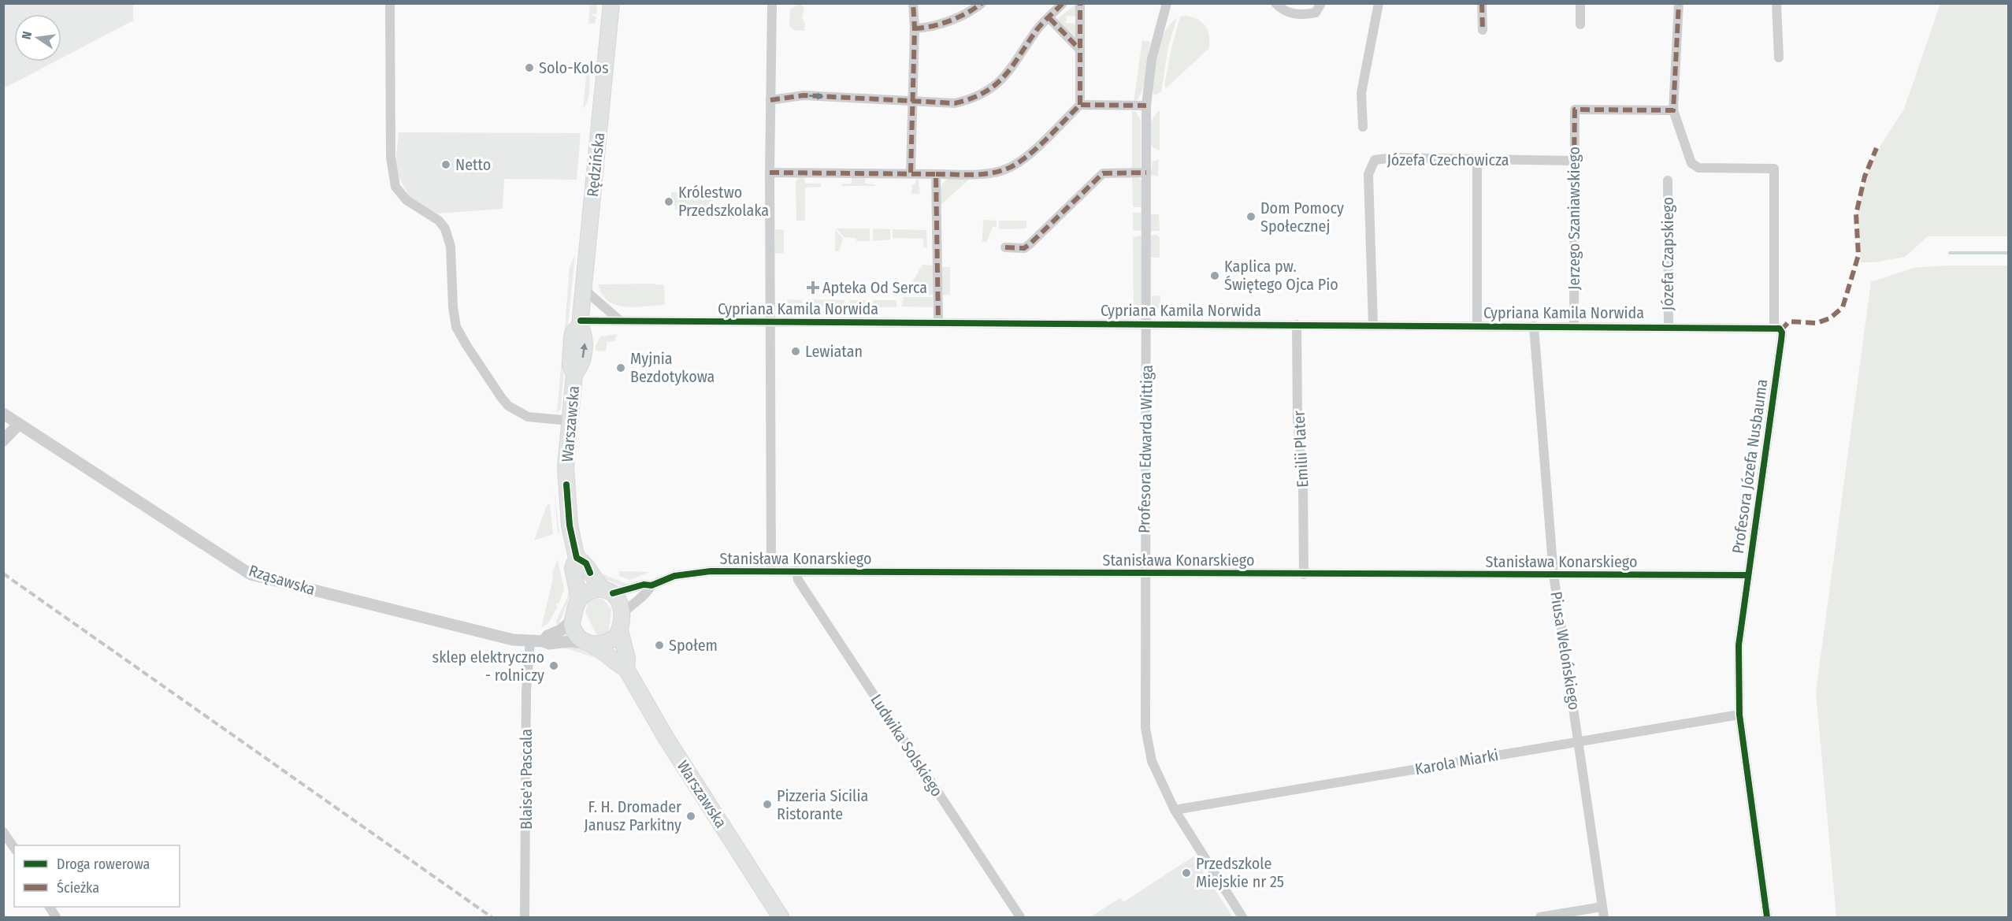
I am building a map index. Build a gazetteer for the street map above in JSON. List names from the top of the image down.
{
  "streets": {
    "main road": ["Rędzińska", "Warszawska"],
    "street": [
      "Józefa Czechowicza",
      "Jerzego Szaniawskiego",
      "Józefa Czapskiego",
      "Cypriana Kamila Norwida",
      "Profesora Edwarda Wittiga",
      "Emilii Plater",
      "Profesora Józefa Nusbauma",
      "Stanisława Konarskiego",
      "Rząsawska",
      "Piusa Welońskiego",
      "Ludwika Solskiego",
      "Karola Miarki",
      "Blaise'a Pascala"
    ]
  },
  "crossings": [
    ["Józefa Czechowicza", "Jerzego Szaniawskiego"],
    ["Józefa Czechowicza", "Cypriana Kamila Norwida"],
    ["Rędzińska", "Cypriana Kamila Norwida"],
    ["Rędzińska", "Warszawska"],
    ["Jerzego Szaniawskiego", "Cypriana Kamila Norwida"],
    ["Jerzego Szaniawskiego", "Profesora Józefa Nusbauma"],
    ["Józefa Czapskiego", "Cypriana Kamila Norwida"],
    ["Cypriana Kamila Norwida", "Warszawska"],
    ["Cypriana Kamila Norwida", "Profesora Edwarda Wittiga"],
    ["Cypriana Kamila Norwida", "Emilii Plater"],
    ["Cypriana Kamila Norwida", "Profesora Józefa Nusbauma"],
    ["Cypriana Kamila Norwida", "Piusa Welońskiego"],
    ["Warszawska", "Stanisława Konarskiego"],
    ["Warszawska", "Rząsawska"],
    ["Profesora Edwarda Wittiga", "Stanisława Konarskiego"],
    ["Profesora Edwarda Wittiga", "Karola Miarki"],
    ["Emilii Plater", "Stanisława Konarskiego"],
    ["Profesora Józefa Nusbauma", "Stanisława Konarskiego"],
    ["Profesora Józefa Nusbauma", "Karola Miarki"],
    ["Stanisława Konarskiego", "Rząsawska"],
    ["Stanisława Konarskiego", "Piusa Welońskiego"],
    ["Stanisława Konarskiego", "Ludwika Solskiego"],
    ["Rząsawska", "Blaise'a Pascala"],
    ["Piusa Welońskiego", "Karola Miarki"]
  ],
  "places": {
    "other": [
      "Solo-Kolos",
      "Netto",
      "Królestwo Przedszkolaka",
      "Dom Pomocy Społecznej",
      "Kaplica pw. Świętego Ojca Pio",
      "Lewiatan",
      "Myjnia Bezdotykowa",
      "Społem",
      "sklep elektryczno - rolniczy",
      "Pizzeria Sicilia Ristorante",
      "F. H. Dromader Janusz Parkitny",
      "Przedszkole Miejskie nr 25"
    ],
    "health": ["Apteka Od Serca"]
  },
  "legend": ["Droga rowerowa", "Ścieżka"],
  "north": "left"
}
